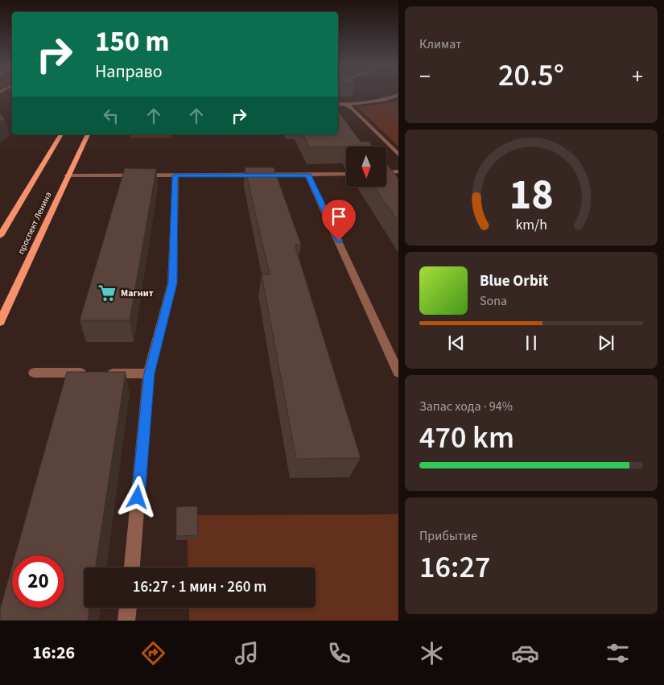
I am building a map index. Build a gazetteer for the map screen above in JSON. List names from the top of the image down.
{
  "streets": {
    "main road": ["проспект Ленина"]
  },
  "places": {
    "supermarket": ["Магнит"]
  },
  "north": "bottom",
  "page": {
    "tile": [
      "Климат",
      ["Запас хода · 94%", "470 km"],
      ["Прибытие", "16:27"]
    ],
    "turn": ["150 m", "Направо"],
    "heat": ["−", "20.5°", "+"],
    "song": ["Blue Orbit", "Sona"],
    "limit": "20",
    "trip": "16:27 · 1 мин · 260 m",
    "tabs": "16:26",
    "gauge": ["18", "km/h"]
  }
}
